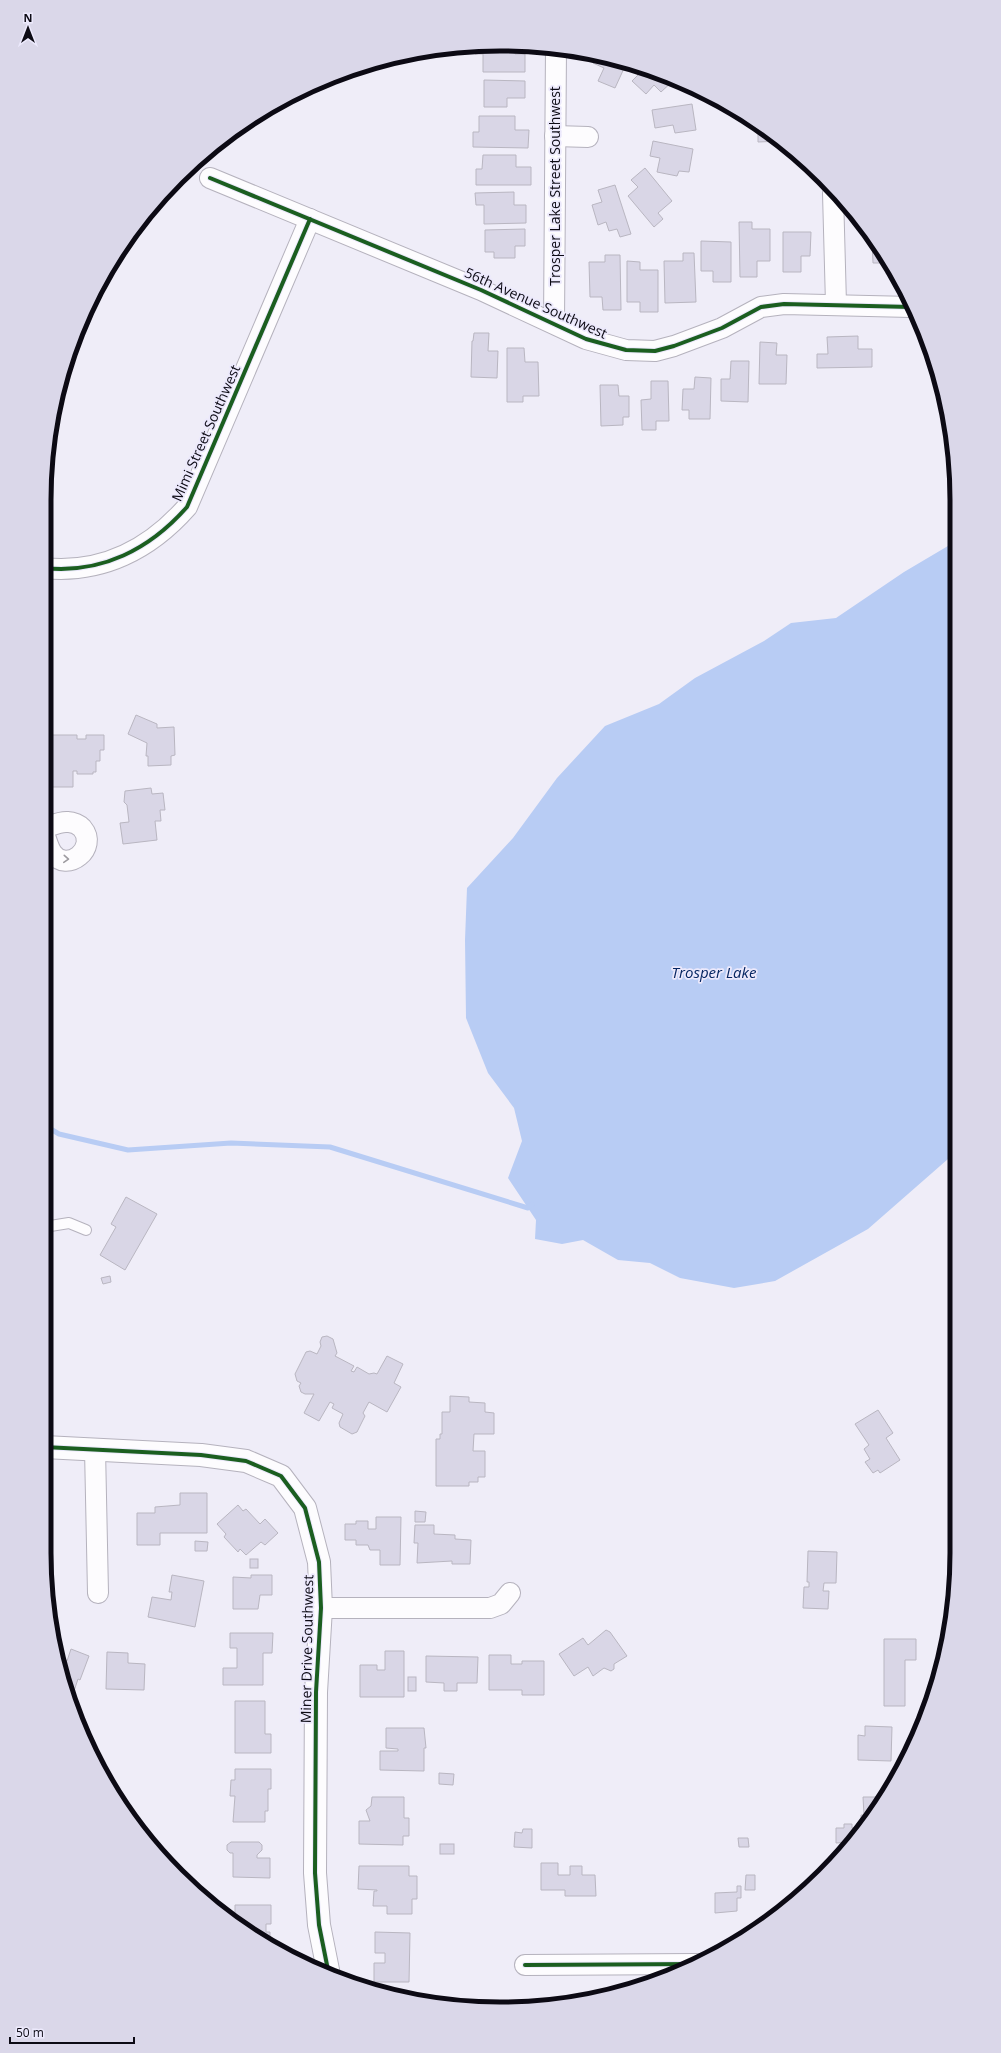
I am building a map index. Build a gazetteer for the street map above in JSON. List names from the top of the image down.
{
  "streets": {
    "street": [
      "Trosper Lake Street Southwest",
      "56th Avenue Southwest",
      "Mimi Street Southwest",
      "Miner Drive Southwest"
    ]
  },
  "crossings": [
    ["Trosper Lake Street Southwest", "56th Avenue Southwest"],
    ["56th Avenue Southwest", "Mimi Street Southwest"]
  ],
  "water": ["Trosper Lake"],
  "scale_bar": "50 m",
  "north": "top"
}
